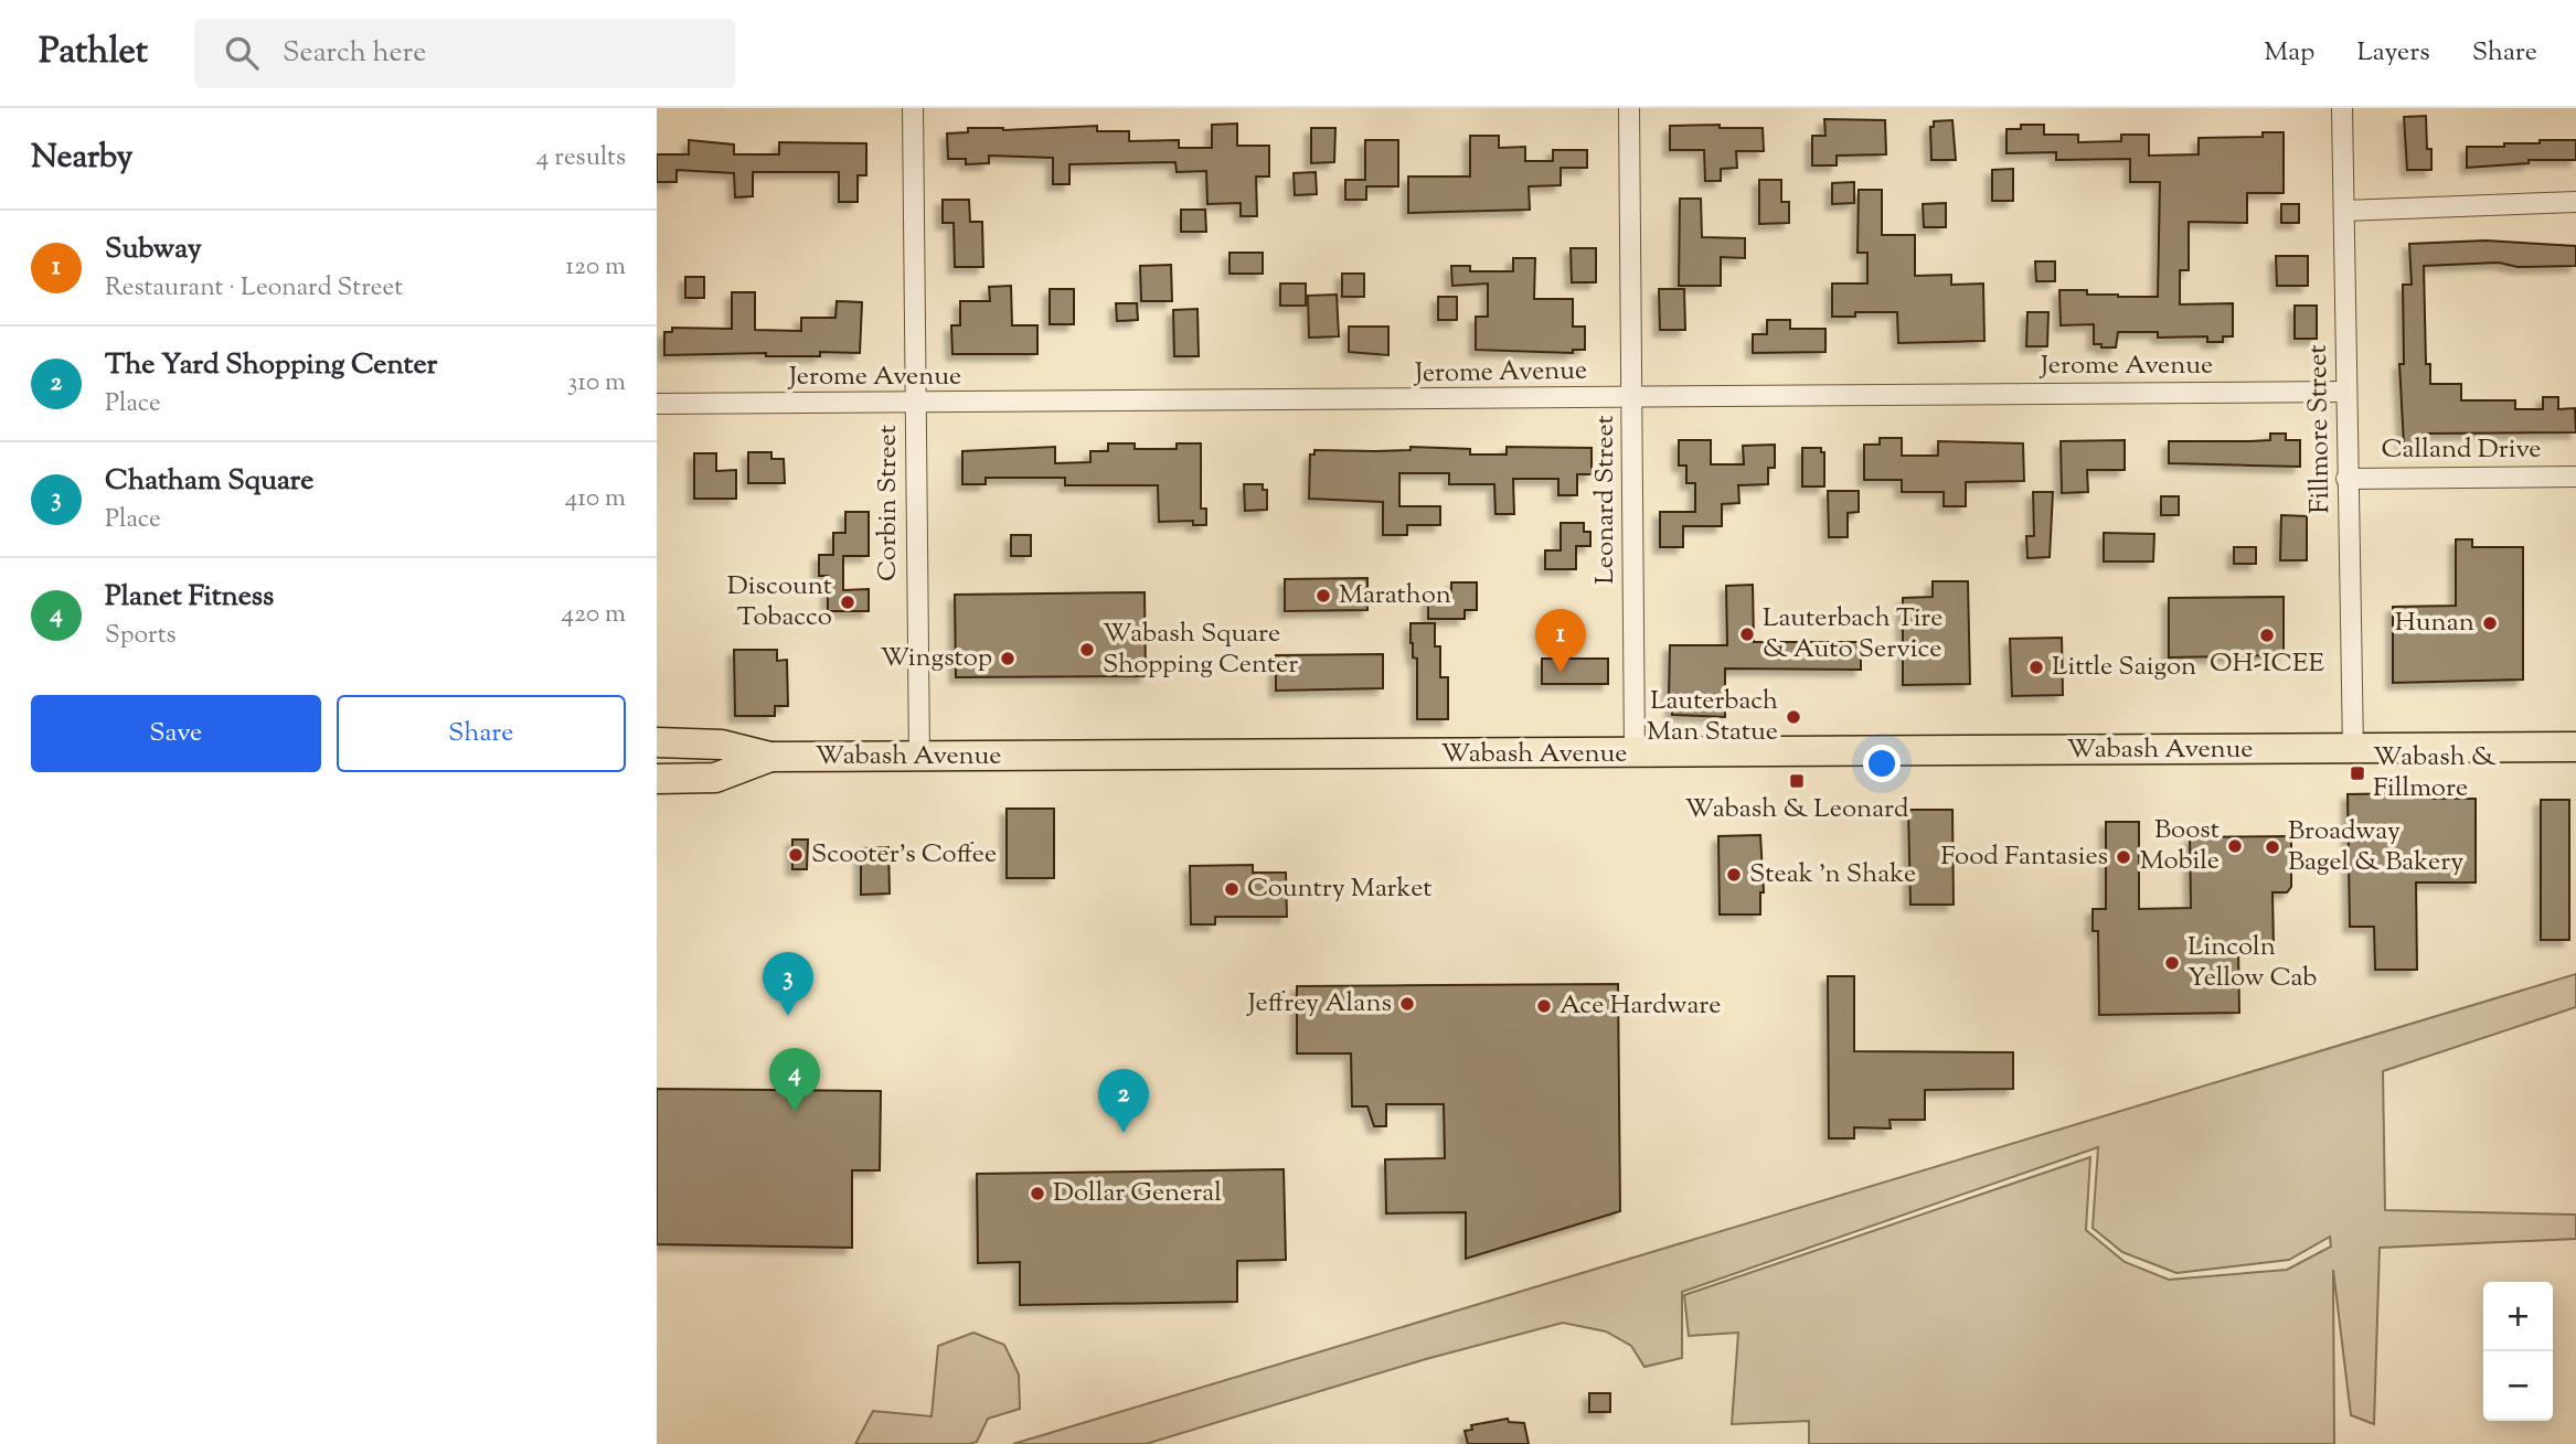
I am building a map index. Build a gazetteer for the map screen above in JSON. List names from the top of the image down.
{
  "streets": {
    "main road": ["Wabash Avenue"],
    "street": [
      "Jerome Avenue",
      "Fillmore Street",
      "Calland Drive",
      "Leonard Street",
      "Corbin Street"
    ]
  },
  "crossings": [
    ["Jerome Avenue", "Fillmore Street"],
    ["Jerome Avenue", "Leonard Street"],
    ["Jerome Avenue", "Corbin Street"],
    ["Fillmore Street", "Calland Drive"],
    ["Fillmore Street", "Wabash Avenue"],
    ["Leonard Street", "Wabash Avenue"],
    ["Corbin Street", "Wabash Avenue"]
  ],
  "places": {
    "other": [
      "Marathon",
      "Discount Tobacco",
      "Hunan",
      "Lauterbach Tire & Auto Service",
      "OH-ICEE",
      "Wabash Square Shopping Center",
      "Wingstop",
      "Little Saigon",
      "Lauterbach Man Statue",
      "Boost Mobile",
      "Broadway Bagel & Bakery",
      "Scooter's Coffee",
      "Food Fantasies",
      "Steak 'n Shake",
      "Country Market",
      "Lincoln Yellow Cab",
      "Jeffrey Alans",
      "Ace Hardware",
      "Dollar General"
    ],
    "transit": ["Wabash & Fillmore", "Wabash & Leonard"]
  },
  "page": {
    "header": "Pathlet",
    "search": "Search here",
    "nav": ["Map", "Layers", "Share"],
    "heading": ["Nearby", "4 results"],
    "list": [
      {
        "mark": "1",
        "name": "Subway",
        "note": "Restaurant · Leonard Street",
        "value": "120 m"
      },
      {
        "mark": "2",
        "name": "The Yard Shopping Center",
        "note": "Place",
        "value": "310 m"
      },
      {
        "mark": "3",
        "name": "Chatham Square",
        "note": "Place",
        "value": "410 m"
      },
      {
        "mark": "4",
        "name": "Planet Fitness",
        "note": "Sports",
        "value": "420 m"
      }
    ],
    "pins": [
      "1",
      "3",
      "4",
      "2"
    ],
    "buttons": ["Save", "Share"],
    "map_buttons": ["+", "−"]
  }
}
